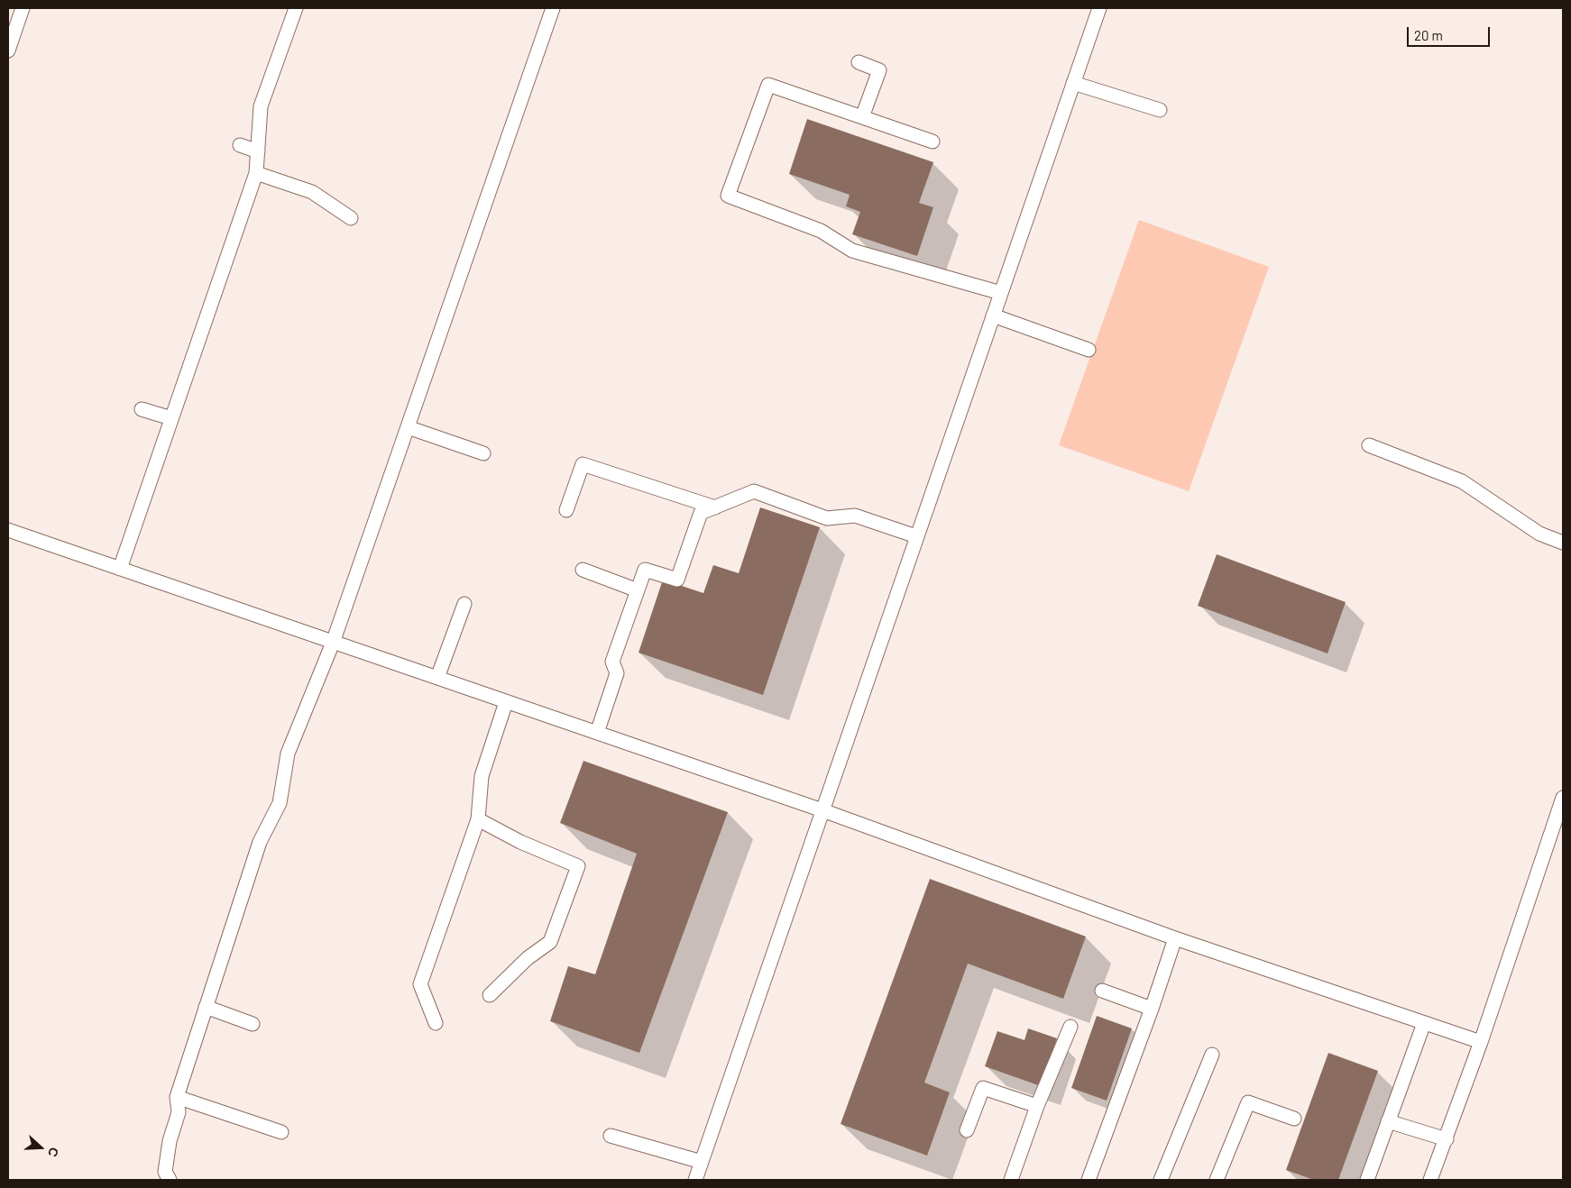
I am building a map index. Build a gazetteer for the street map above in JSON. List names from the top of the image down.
{
  "scale_bar": "20 m",
  "north": "right"
}
